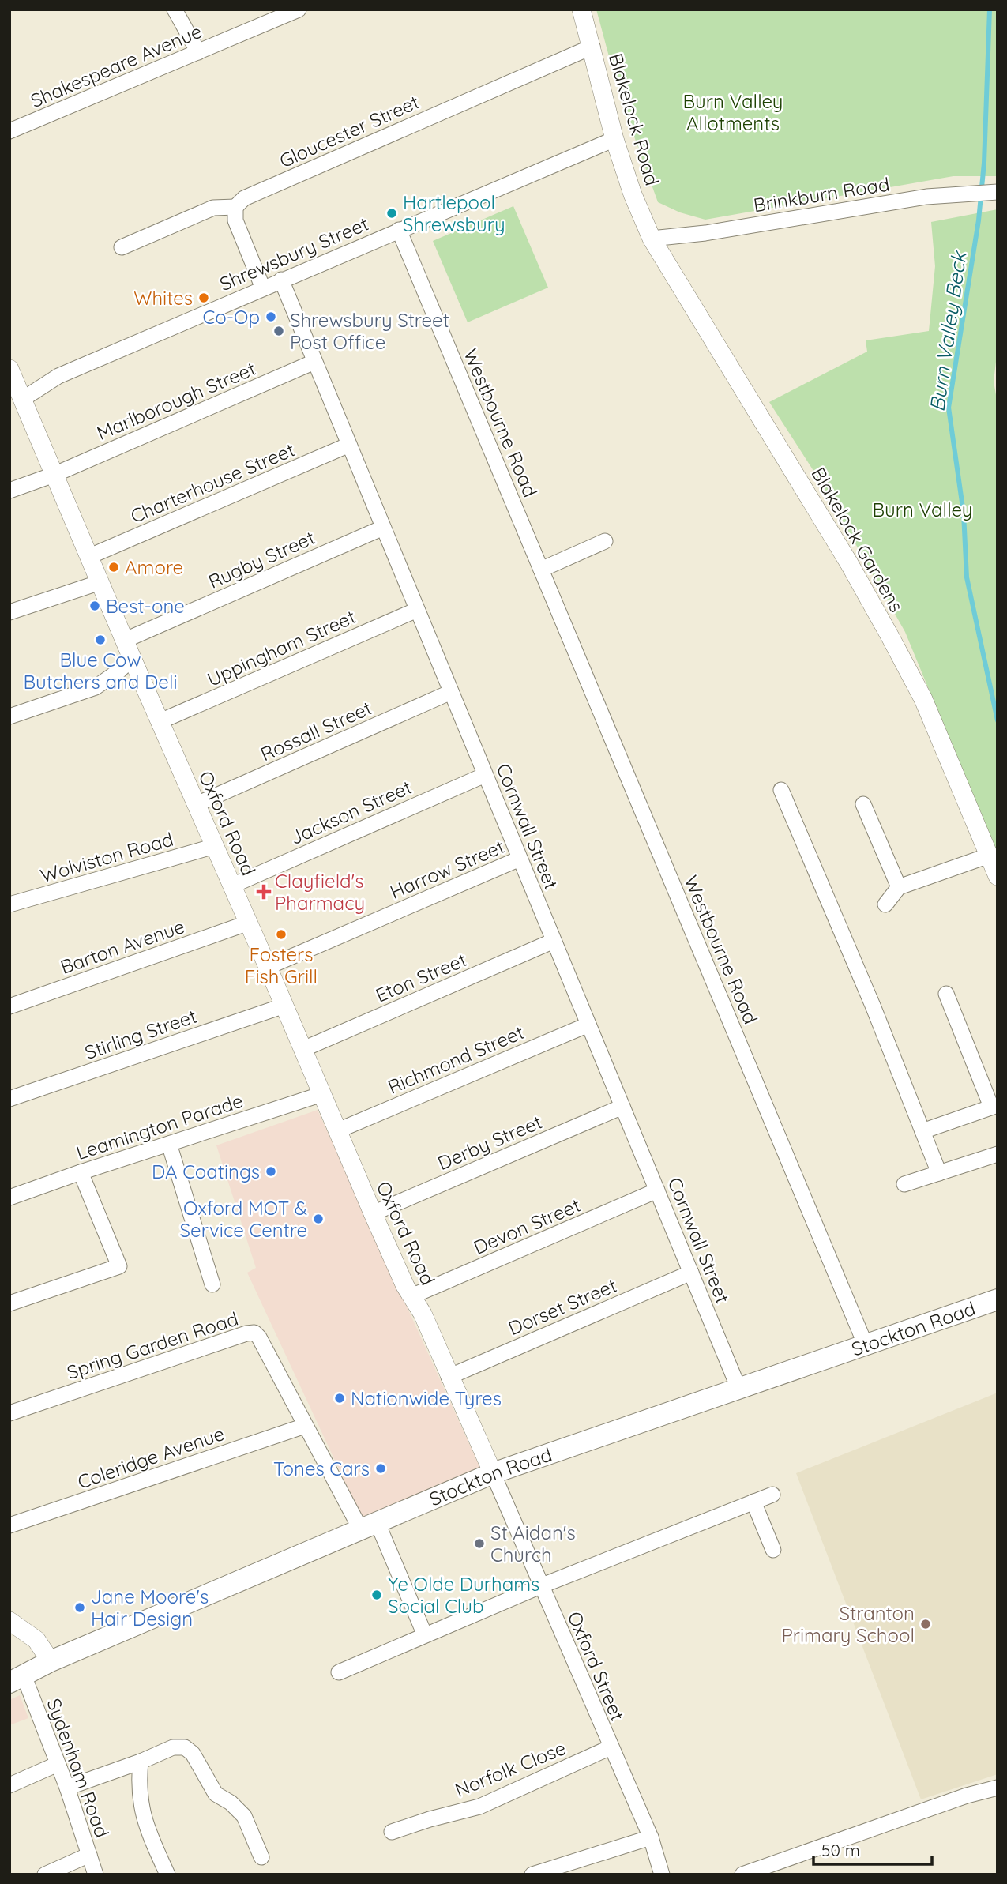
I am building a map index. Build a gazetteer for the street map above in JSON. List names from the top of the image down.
{
  "streets": {
    "main road": ["Stockton Road"],
    "street": [
      "Shakespeare Avenue",
      "Blakelock Road",
      "Gloucester Street",
      "Brinkburn Road",
      "Shrewsbury Street",
      "Marlborough Street",
      "Westbourne Road",
      "Charterhouse Street",
      "Blakelock Gardens",
      "Rugby Street",
      "Uppingham Street",
      "Rossall Street",
      "Jackson Street",
      "Oxford Road",
      "Cornwall Street",
      "Wolviston Road",
      "Harrow Street",
      "Barton Avenue",
      "Eton Street",
      "Stirling Street",
      "Richmond Street",
      "Leamington Parade",
      "Derby Street",
      "Devon Street",
      "Dorset Street",
      "Spring Garden Road",
      "Coleridge Avenue",
      "Oxford Street",
      "Sydenham Road",
      "Norfolk Close"
    ]
  },
  "crossings": [
    ["Blakelock Road", "Gloucester Street"],
    ["Blakelock Road", "Brinkburn Road"],
    ["Blakelock Road", "Shrewsbury Street"],
    ["Blakelock Road", "Blakelock Gardens"],
    ["Brinkburn Road", "Blakelock Gardens"],
    ["Shrewsbury Street", "Westbourne Road"],
    ["Shrewsbury Street", "Oxford Road"],
    ["Shrewsbury Street", "Cornwall Street"],
    ["Marlborough Street", "Oxford Road"],
    ["Marlborough Street", "Cornwall Street"],
    ["Westbourne Road", "Stockton Road"],
    ["Charterhouse Street", "Oxford Road"],
    ["Charterhouse Street", "Cornwall Street"],
    ["Rugby Street", "Oxford Road"],
    ["Rugby Street", "Cornwall Street"],
    ["Uppingham Street", "Oxford Road"],
    ["Uppingham Street", "Cornwall Street"],
    ["Rossall Street", "Oxford Road"],
    ["Rossall Street", "Cornwall Street"],
    ["Jackson Street", "Oxford Road"],
    ["Jackson Street", "Cornwall Street"],
    ["Oxford Road", "Wolviston Road"],
    ["Oxford Road", "Harrow Street"],
    ["Oxford Road", "Barton Avenue"],
    ["Oxford Road", "Eton Street"],
    ["Oxford Road", "Stirling Street"],
    ["Oxford Road", "Richmond Street"],
    ["Oxford Road", "Leamington Parade"],
    ["Oxford Road", "Derby Street"],
    ["Oxford Road", "Devon Street"],
    ["Oxford Road", "Dorset Street"],
    ["Oxford Road", "Stockton Road"],
    ["Oxford Road", "Oxford Street"],
    ["Cornwall Street", "Harrow Street"],
    ["Cornwall Street", "Eton Street"],
    ["Cornwall Street", "Richmond Street"],
    ["Cornwall Street", "Derby Street"],
    ["Cornwall Street", "Devon Street"],
    ["Cornwall Street", "Dorset Street"],
    ["Cornwall Street", "Stockton Road"],
    ["Stockton Road", "Spring Garden Road"],
    ["Stockton Road", "Oxford Street"],
    ["Stockton Road", "Sydenham Road"],
    ["Spring Garden Road", "Coleridge Avenue"],
    ["Oxford Street", "Norfolk Close"]
  ],
  "water": ["Burn Valley Beck"],
  "parks": ["Burn Valley Allotments", "Burn Valley"],
  "places": {
    "other": [
      "Hartlepool Shrewsbury",
      "Whites",
      "Co-Op",
      "Shrewsbury Street Post Office",
      "Amore",
      "Best-one",
      "Blue Cow Butchers and Deli",
      "Fosters Fish Grill",
      "DA Coatings",
      "Oxford MOT & Service Centre",
      "Nationwide Tyres",
      "Tones Cars",
      "St Aidan's Church",
      "Ye Olde Durhams Social Club",
      "Jane Moore's Hair Design",
      "Stranton Primary School"
    ],
    "health": ["Clayfield's Pharmacy"]
  },
  "scale_bar": "50 m"
}
